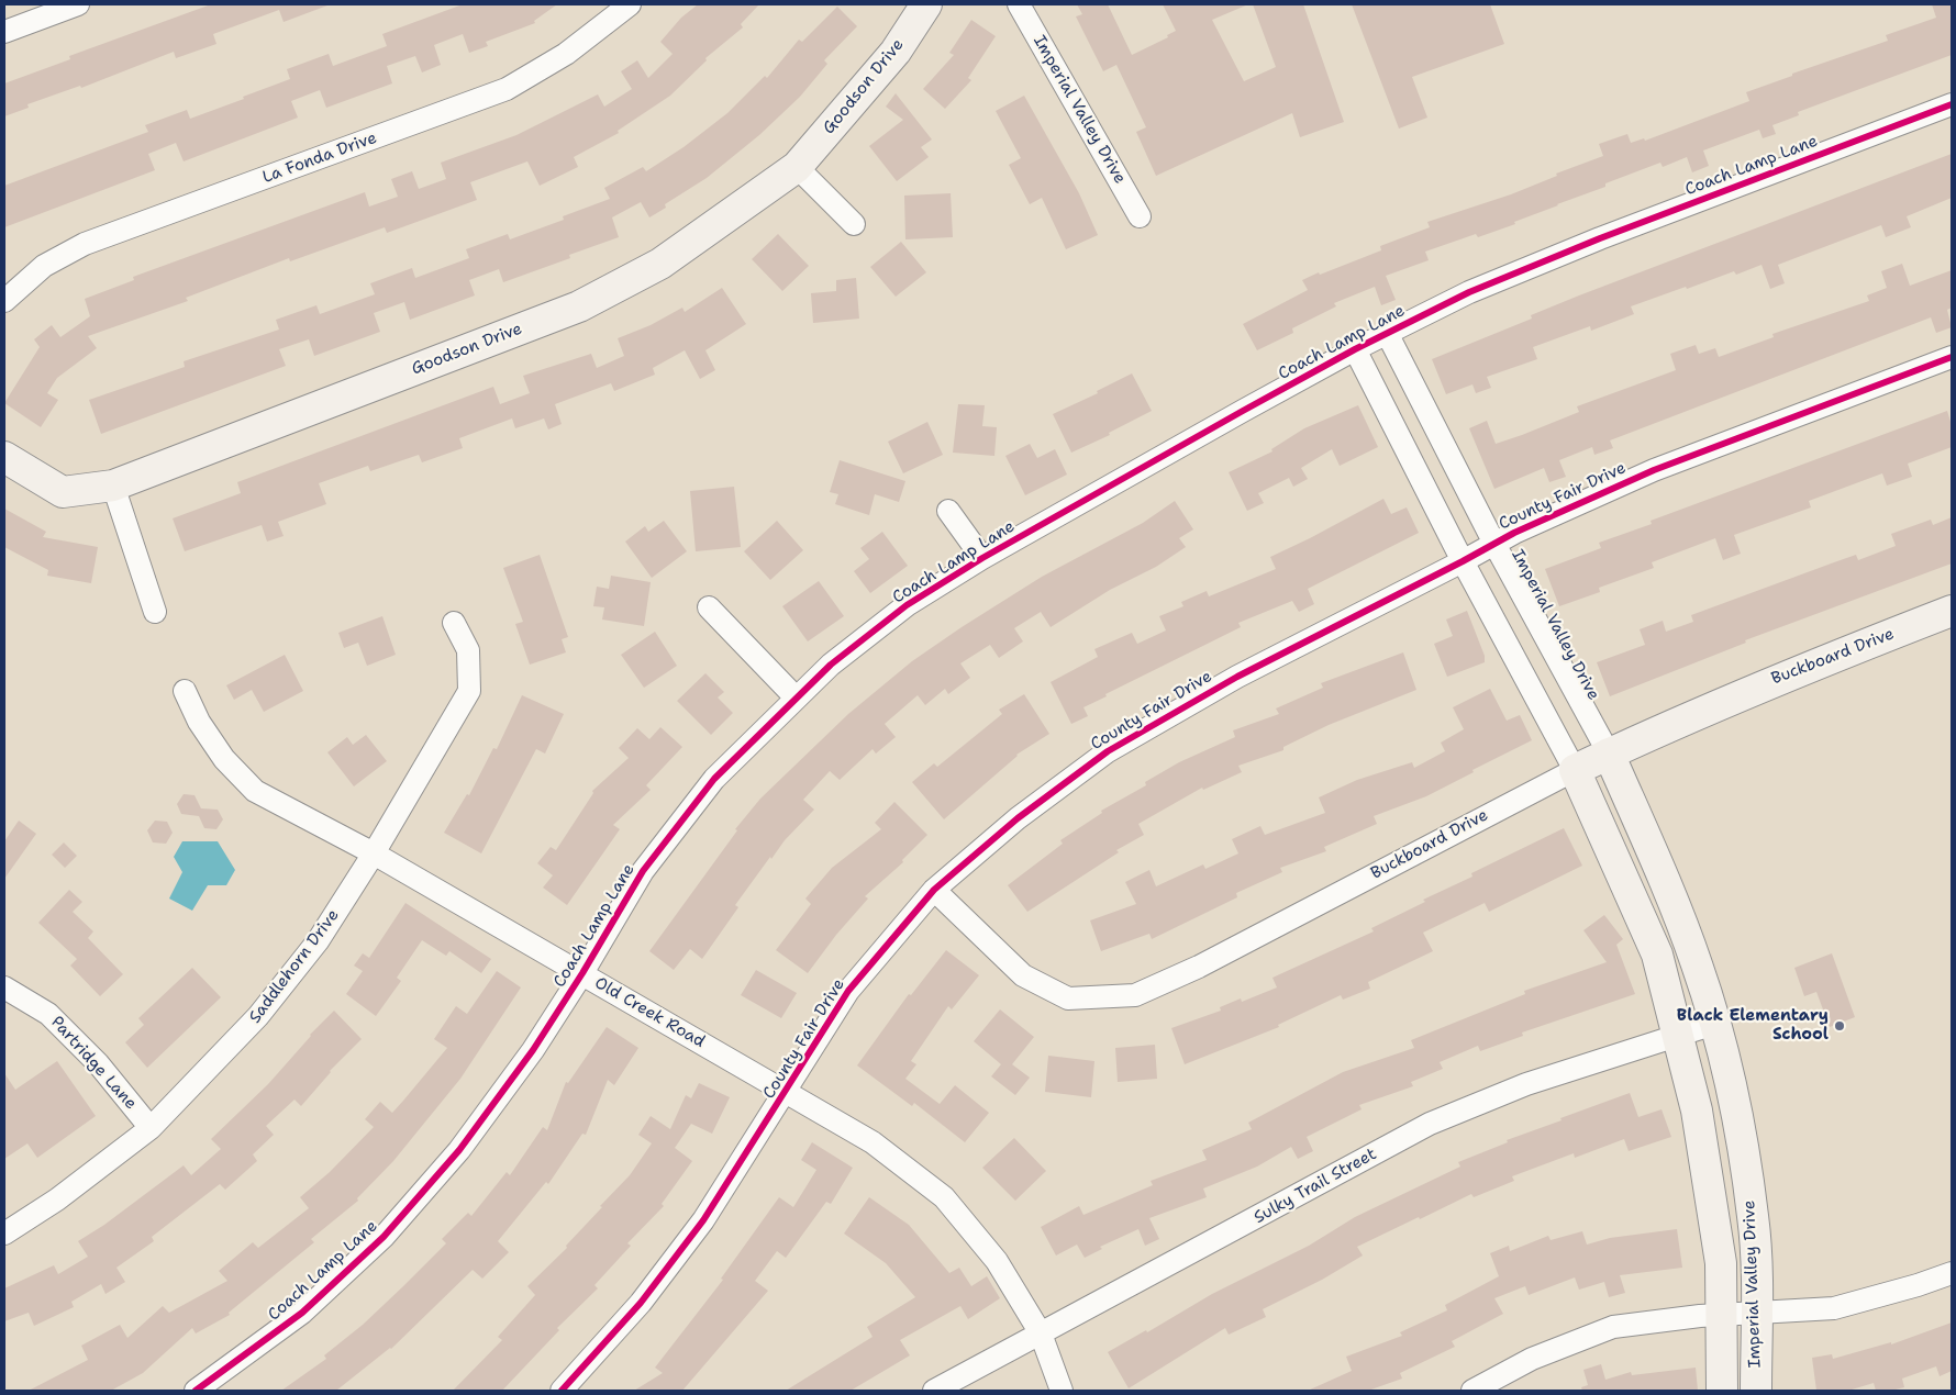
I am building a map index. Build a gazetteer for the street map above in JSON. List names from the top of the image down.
{
  "streets": {
    "street": [
      "Goodson Drive",
      "Imperial Valley Drive",
      "La Fonda Drive",
      "Coach Lamp Lane",
      "County Fair Drive",
      "Buckboard Drive",
      "Saddlehorn Drive",
      "Old Creek Road",
      "Partridge Lane",
      "Sulky Trail Street"
    ]
  },
  "crossings": [
    ["Imperial Valley Drive", "Coach Lamp Lane"],
    ["Imperial Valley Drive", "County Fair Drive"],
    ["Imperial Valley Drive", "Buckboard Drive"],
    ["Imperial Valley Drive", "Sulky Trail Street"],
    ["Coach Lamp Lane", "Old Creek Road"],
    ["County Fair Drive", "Buckboard Drive"],
    ["County Fair Drive", "Old Creek Road"],
    ["Saddlehorn Drive", "Old Creek Road"],
    ["Saddlehorn Drive", "Partridge Lane"],
    ["Old Creek Road", "Sulky Trail Street"]
  ],
  "places": ["Black Elementary School"]
}
